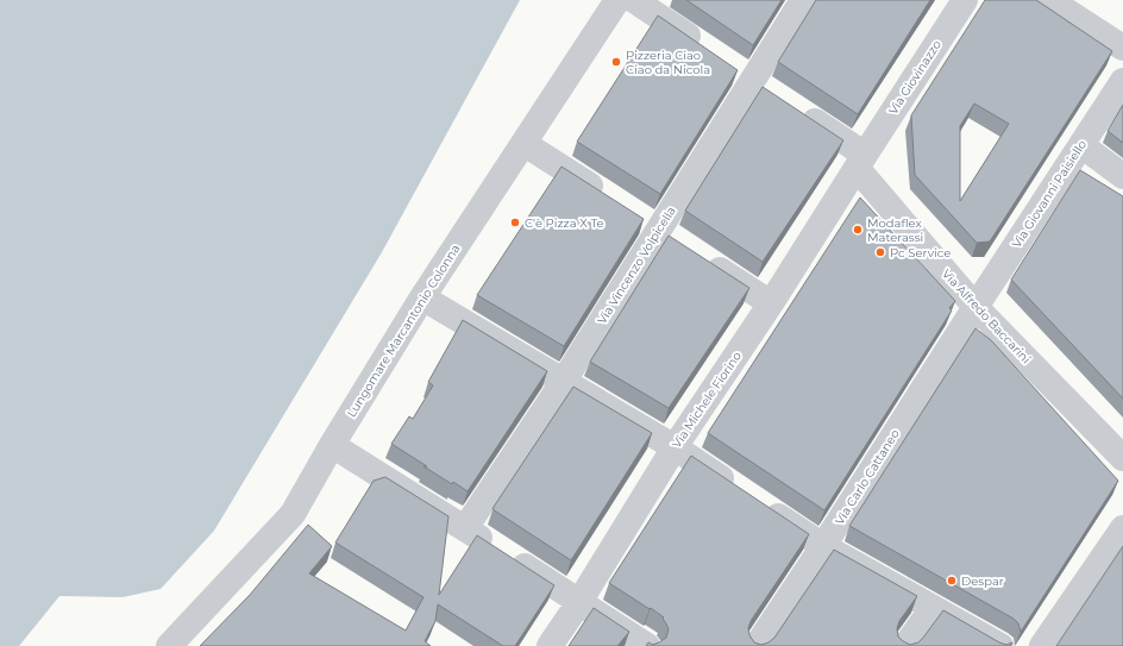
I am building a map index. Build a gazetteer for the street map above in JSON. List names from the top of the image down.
{
  "streets": {
    "street": [
      "Via Giovinazzo",
      "Via Giovanni Paisiello",
      "Via Vincenzo Volpicella",
      "Via Alfredo Baccarini",
      "Lungomare Marcantonio Colonna",
      "Via Michele Fiorino",
      "Via Carlo Cattaneo"
    ]
  },
  "crossings": [
    ["Via Giovinazzo", "Via Alfredo Baccarini"],
    ["Via Giovinazzo", "Via Michele Fiorino"],
    ["Via Giovanni Paisiello", "Via Alfredo Baccarini"],
    ["Via Giovanni Paisiello", "Via Carlo Cattaneo"],
    ["Via Alfredo Baccarini", "Via Michele Fiorino"],
    ["Via Alfredo Baccarini", "Via Carlo Cattaneo"]
  ],
  "places": [
    "Pizzeria Ciao Ciao da Nicola",
    "C'è Pizza X Te",
    "Modaflex Materassi",
    "Pc Service",
    "Despar"
  ]
}
